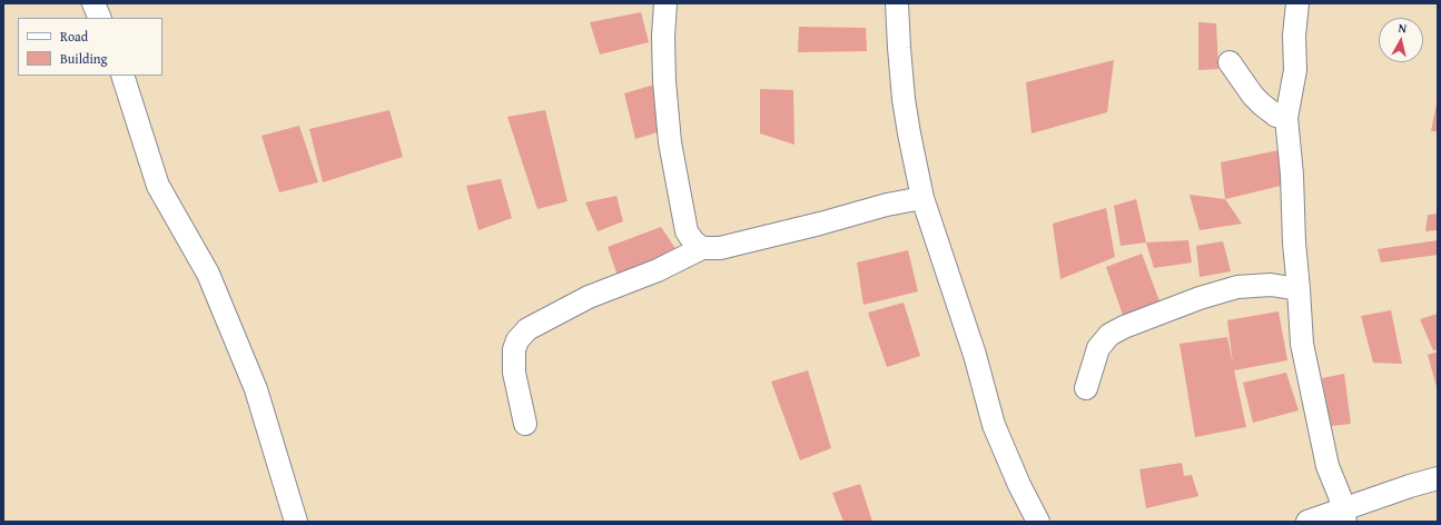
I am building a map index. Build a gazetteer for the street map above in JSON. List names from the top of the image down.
{
  "legend": ["Road", "Building"],
  "north": "top"
}
